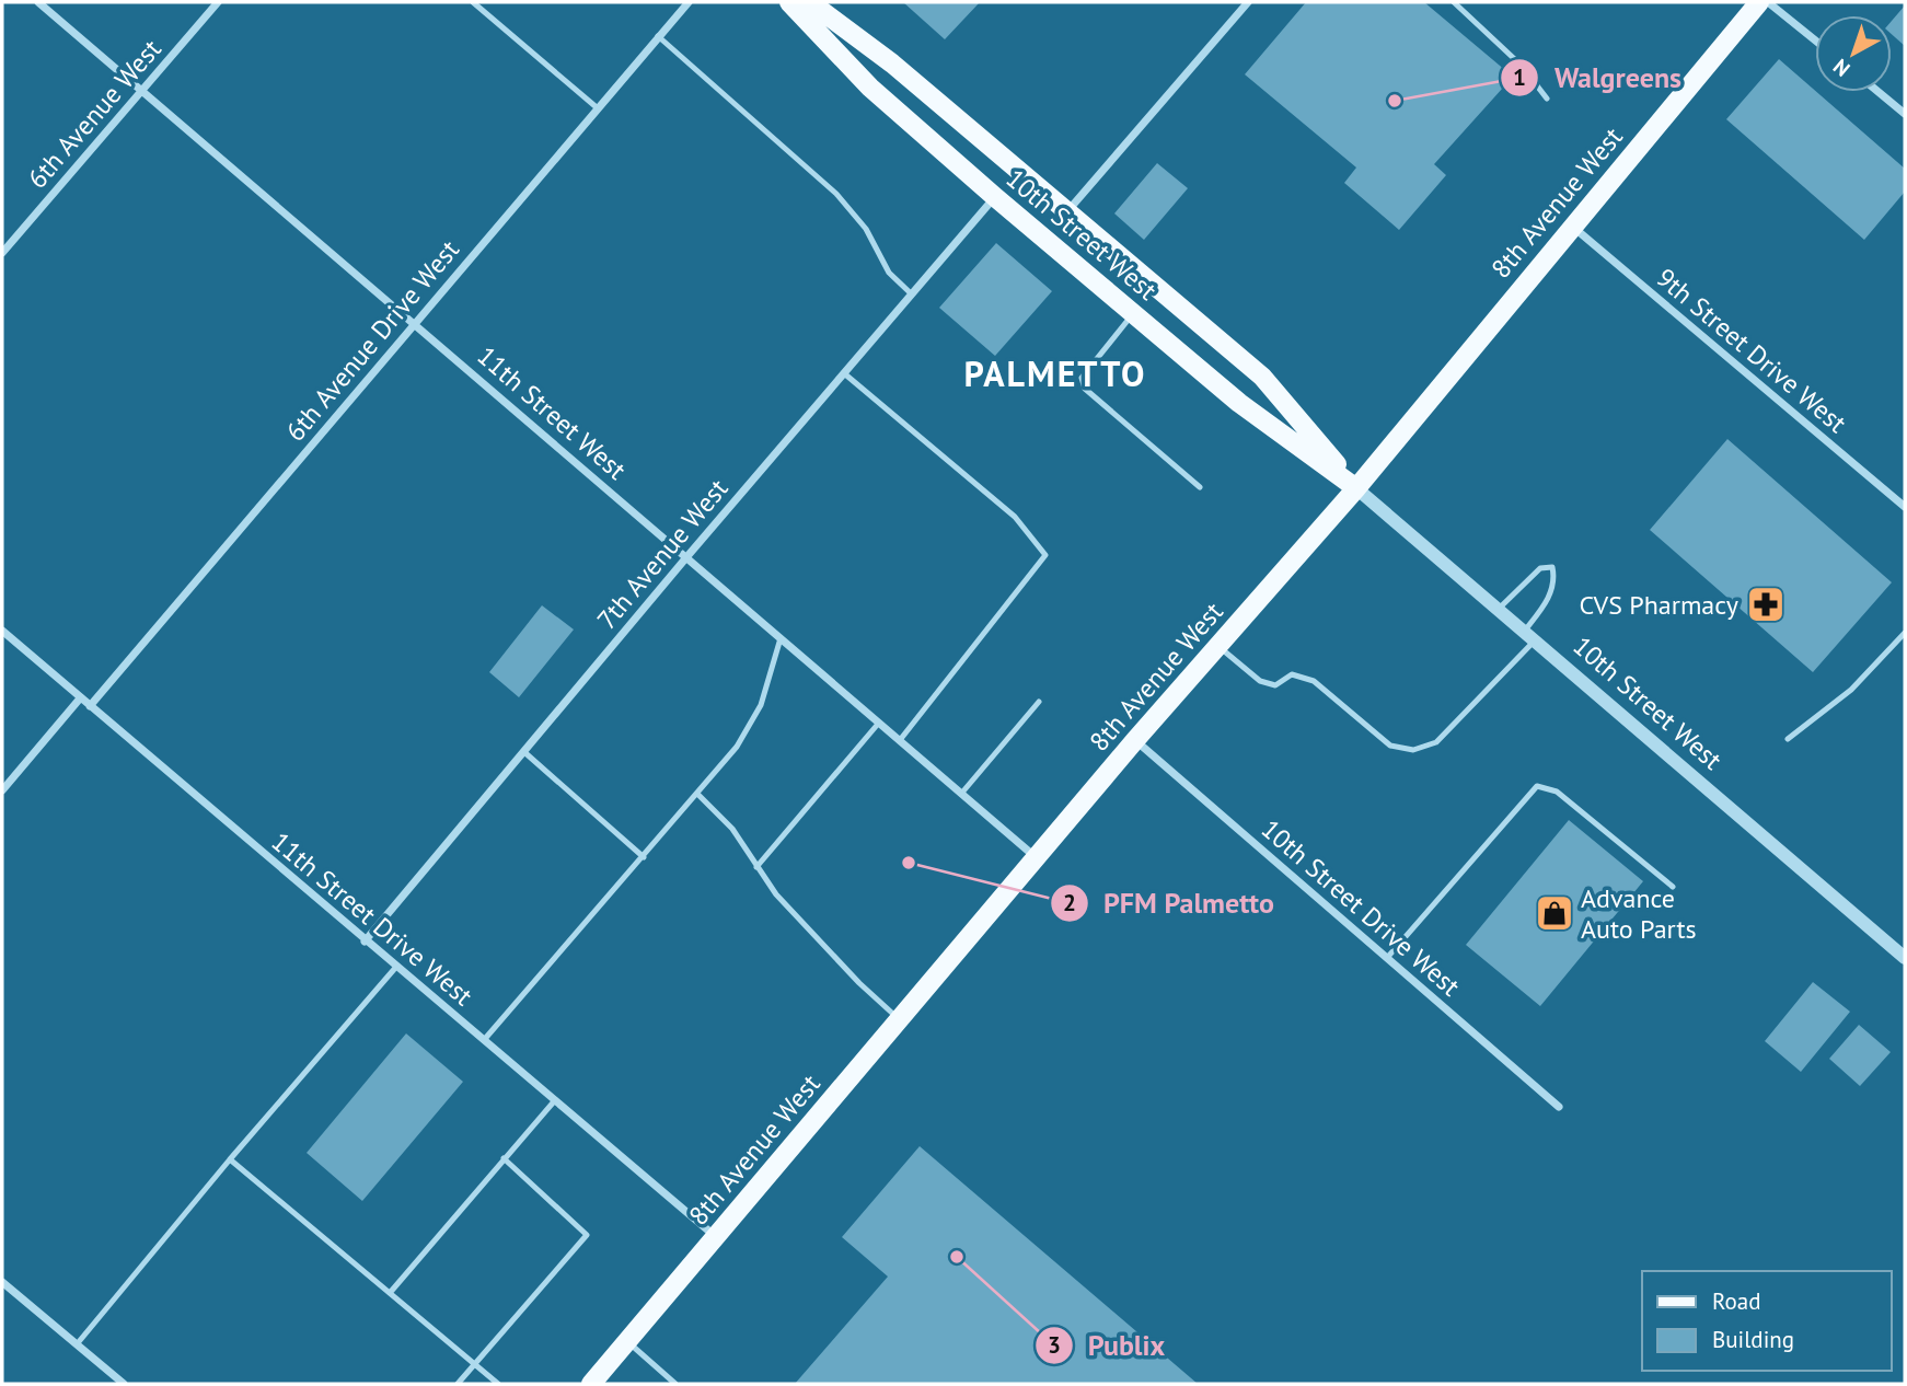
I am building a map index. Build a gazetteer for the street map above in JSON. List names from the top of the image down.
{
  "streets": {
    "main road": ["8th Avenue West", "10th Street West"],
    "street": [
      "6th Avenue West",
      "6th Avenue Drive West",
      "9th Street Drive West",
      "11th Street West",
      "7th Avenue West",
      "10th Street Drive West",
      "11th Street Drive West"
    ]
  },
  "crossings": [
    ["6th Avenue West", "11th Street West"],
    ["8th Avenue West", "10th Street West"],
    ["8th Avenue West", "9th Street Drive West"],
    ["8th Avenue West", "11th Street West"],
    ["8th Avenue West", "10th Street Drive West"],
    ["8th Avenue West", "11th Street Drive West"],
    ["10th Street West", "7th Avenue West"],
    ["6th Avenue Drive West", "11th Street West"],
    ["6th Avenue Drive West", "11th Street Drive West"],
    ["11th Street West", "7th Avenue West"],
    ["7th Avenue West", "11th Street Drive West"]
  ],
  "districts": ["PALMETTO"],
  "places": {
    "other": ["Walgreens", "PFM Palmetto", "Publix"],
    "pharmacy": ["CVS Pharmacy"],
    "shop": ["Advance Auto Parts"]
  },
  "legend": ["Road", "Building"],
  "north": "bottom left"
}
